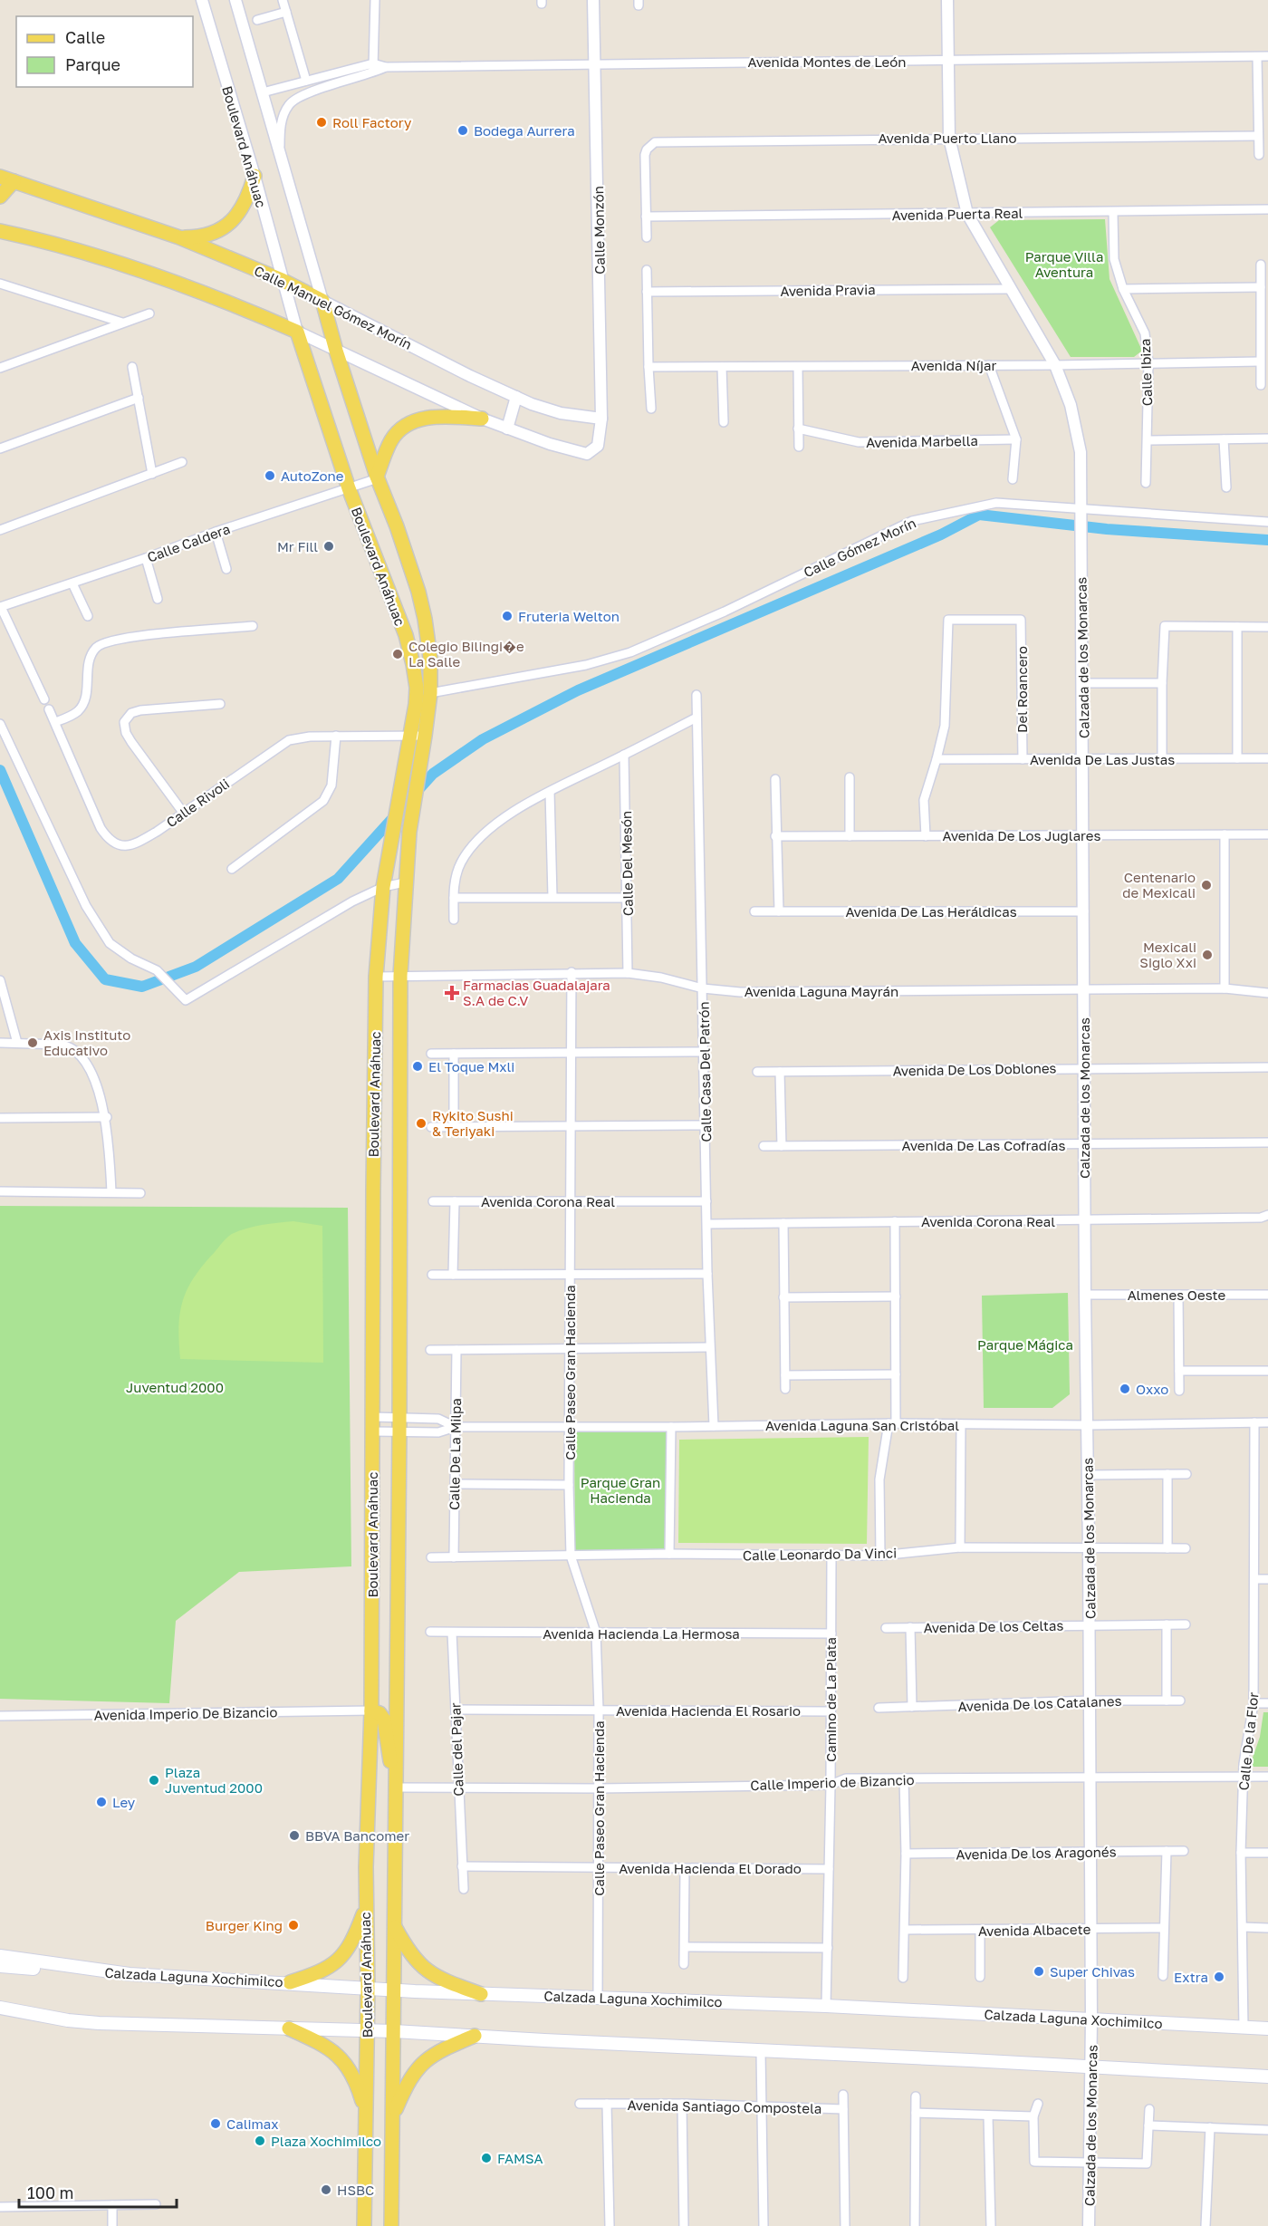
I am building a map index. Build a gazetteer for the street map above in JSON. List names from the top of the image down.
{
  "streets": {
    "main road": ["Boulevard Anáhuac", "Calle Manuel Gómez Morín", "Calzada Laguna Xochimilco"],
    "street": [
      "Avenida Montes de León",
      "Avenida Puerto Llano",
      "Avenida Puerta Real",
      "Calle Monzón",
      "Avenida Pravia",
      "Avenida Níjar",
      "Calle Ibiza",
      "Avenida Marbella",
      "Calle Caldera",
      "Calle Gómez Morín",
      "Calzada de los Monarcas",
      "Del Roancero",
      "Avenida De Las Justas",
      "Calle Rivoli",
      "Avenida De Los Juglares",
      "Calle Del Mesón",
      "Avenida De Las Heráldicas",
      "Avenida Laguna Mayrán",
      "Avenida De Los Doblones",
      "Calle Casa Del Patrón",
      "Avenida De Las Cofradías",
      "Avenida Corona Real",
      "Almenes Oeste",
      "Calle Paseo Gran Hacienda",
      "Avenida Laguna San Cristóbal",
      "Calle De La Milpa",
      "Calle Leonardo Da Vinci",
      "Avenida De los Celtas",
      "Avenida Hacienda La Hermosa",
      "Camino de La Plata",
      "Avenida De los Catalanes",
      "Avenida Hacienda El Rosario",
      "Avenida Imperio De Bizancio",
      "Calle De la Flor",
      "Calle del Pajar",
      "Calle Imperio de Bizancio",
      "Avenida De los Aragonés",
      "Avenida Hacienda El Dorado",
      "Avenida Albacete",
      "Avenida Santiago Compostela"
    ]
  },
  "crossings": [
    ["Avenida Montes de León", "Boulevard Anáhuac"],
    ["Avenida Montes de León", "Calle Monzón"],
    ["Avenida Montes de León", "Calzada de los Monarcas"],
    ["Avenida Puerto Llano", "Avenida Puerta Real"],
    ["Avenida Puerto Llano", "Calzada de los Monarcas"],
    ["Boulevard Anáhuac", "Calle Manuel Gómez Morín"],
    ["Boulevard Anáhuac", "Calle Caldera"],
    ["Boulevard Anáhuac", "Calle Gómez Morín"],
    ["Boulevard Anáhuac", "Calle Rivoli"],
    ["Boulevard Anáhuac", "Avenida Laguna Mayrán"],
    ["Boulevard Anáhuac", "Avenida Laguna San Cristóbal"],
    ["Boulevard Anáhuac", "Avenida Imperio De Bizancio"],
    ["Boulevard Anáhuac", "Calle Imperio de Bizancio"],
    ["Boulevard Anáhuac", "Calzada Laguna Xochimilco"],
    ["Avenida Puerta Real", "Calle Ibiza"],
    ["Avenida Puerta Real", "Calzada de los Monarcas"],
    ["Calle Monzón", "Calle Manuel Gómez Morín"],
    ["Avenida Pravia", "Calzada de los Monarcas"],
    ["Avenida Níjar", "Calle Ibiza"],
    ["Avenida Níjar", "Calzada de los Monarcas"],
    ["Calle Gómez Morín", "Calzada de los Monarcas"],
    ["Calzada de los Monarcas", "Avenida De Las Justas"],
    ["Calzada de los Monarcas", "Avenida De Los Juglares"],
    ["Calzada de los Monarcas", "Avenida De Las Heráldicas"],
    ["Calzada de los Monarcas", "Avenida Laguna Mayrán"],
    ["Calzada de los Monarcas", "Avenida De Los Doblones"],
    ["Calzada de los Monarcas", "Avenida De Las Cofradías"],
    ["Calzada de los Monarcas", "Avenida Corona Real"],
    ["Calzada de los Monarcas", "Almenes Oeste"],
    ["Calzada de los Monarcas", "Avenida Laguna San Cristóbal"],
    ["Calzada de los Monarcas", "Calle Leonardo Da Vinci"],
    ["Calzada de los Monarcas", "Avenida De los Celtas"],
    ["Calzada de los Monarcas", "Avenida De los Catalanes"],
    ["Calzada de los Monarcas", "Calle Imperio de Bizancio"],
    ["Calzada de los Monarcas", "Avenida De los Aragonés"],
    ["Calzada de los Monarcas", "Avenida Albacete"],
    ["Calzada de los Monarcas", "Calzada Laguna Xochimilco"],
    ["Del Roancero", "Avenida De Las Justas"],
    ["Calle Del Mesón", "Avenida Laguna Mayrán"],
    ["Avenida Laguna Mayrán", "Calle Casa Del Patrón"],
    ["Avenida Laguna Mayrán", "Calle Paseo Gran Hacienda"],
    ["Calle Casa Del Patrón", "Avenida Corona Real"],
    ["Calle Casa Del Patrón", "Avenida Laguna San Cristóbal"],
    ["Avenida Corona Real", "Calle Paseo Gran Hacienda"],
    ["Calle Paseo Gran Hacienda", "Avenida Laguna San Cristóbal"],
    ["Calle Paseo Gran Hacienda", "Calle Leonardo Da Vinci"],
    ["Calle Paseo Gran Hacienda", "Avenida Hacienda La Hermosa"],
    ["Calle Paseo Gran Hacienda", "Avenida Hacienda El Rosario"],
    ["Calle Paseo Gran Hacienda", "Calle Imperio de Bizancio"],
    ["Calle Paseo Gran Hacienda", "Avenida Hacienda El Dorado"],
    ["Calle Paseo Gran Hacienda", "Calzada Laguna Xochimilco"],
    ["Avenida Laguna San Cristóbal", "Calle De La Milpa"],
    ["Avenida Laguna San Cristóbal", "Calle De la Flor"],
    ["Calle De La Milpa", "Calle Leonardo Da Vinci"],
    ["Calle Leonardo Da Vinci", "Camino de La Plata"],
    ["Avenida Hacienda La Hermosa", "Camino de La Plata"],
    ["Avenida Hacienda La Hermosa", "Calle del Pajar"],
    ["Camino de La Plata", "Avenida Hacienda El Rosario"],
    ["Camino de La Plata", "Calle Imperio de Bizancio"],
    ["Camino de La Plata", "Avenida Hacienda El Dorado"],
    ["Camino de La Plata", "Calzada Laguna Xochimilco"],
    ["Avenida Hacienda El Rosario", "Calle del Pajar"],
    ["Calle De la Flor", "Calle Imperio de Bizancio"],
    ["Calle De la Flor", "Calzada Laguna Xochimilco"],
    ["Calle del Pajar", "Calle Imperio de Bizancio"],
    ["Calle del Pajar", "Avenida Hacienda El Dorado"]
  ],
  "parks": [
    "Parque Villa Aventura",
    "Parque Mágica",
    "Juventud 2000",
    "Parque Gran Hacienda"
  ],
  "places": {
    "other": [
      "Roll Factory",
      "Bodega Aurrera",
      "AutoZone",
      "Mr Fill",
      "Fruteria Welton",
      "Colegio Bilingi�e La Salle",
      "Centenario de Mexicali",
      "Mexicali Siglo Xxi",
      "Axis Instituto Educativo",
      "El Toque Mxli",
      "Rykito Sushi & Teriyaki",
      "Oxxo",
      "Plaza Juventud 2000",
      "Ley",
      "BBVA Bancomer",
      "Burger King",
      "Super Chivas",
      "Extra",
      "Calimax",
      "Plaza Xochimilco",
      "FAMSA",
      "HSBC"
    ],
    "health": ["Farmacias Guadalajara S.A de C.V"]
  },
  "legend": ["Calle", "Parque"],
  "scale_bar": "100 m"
}
